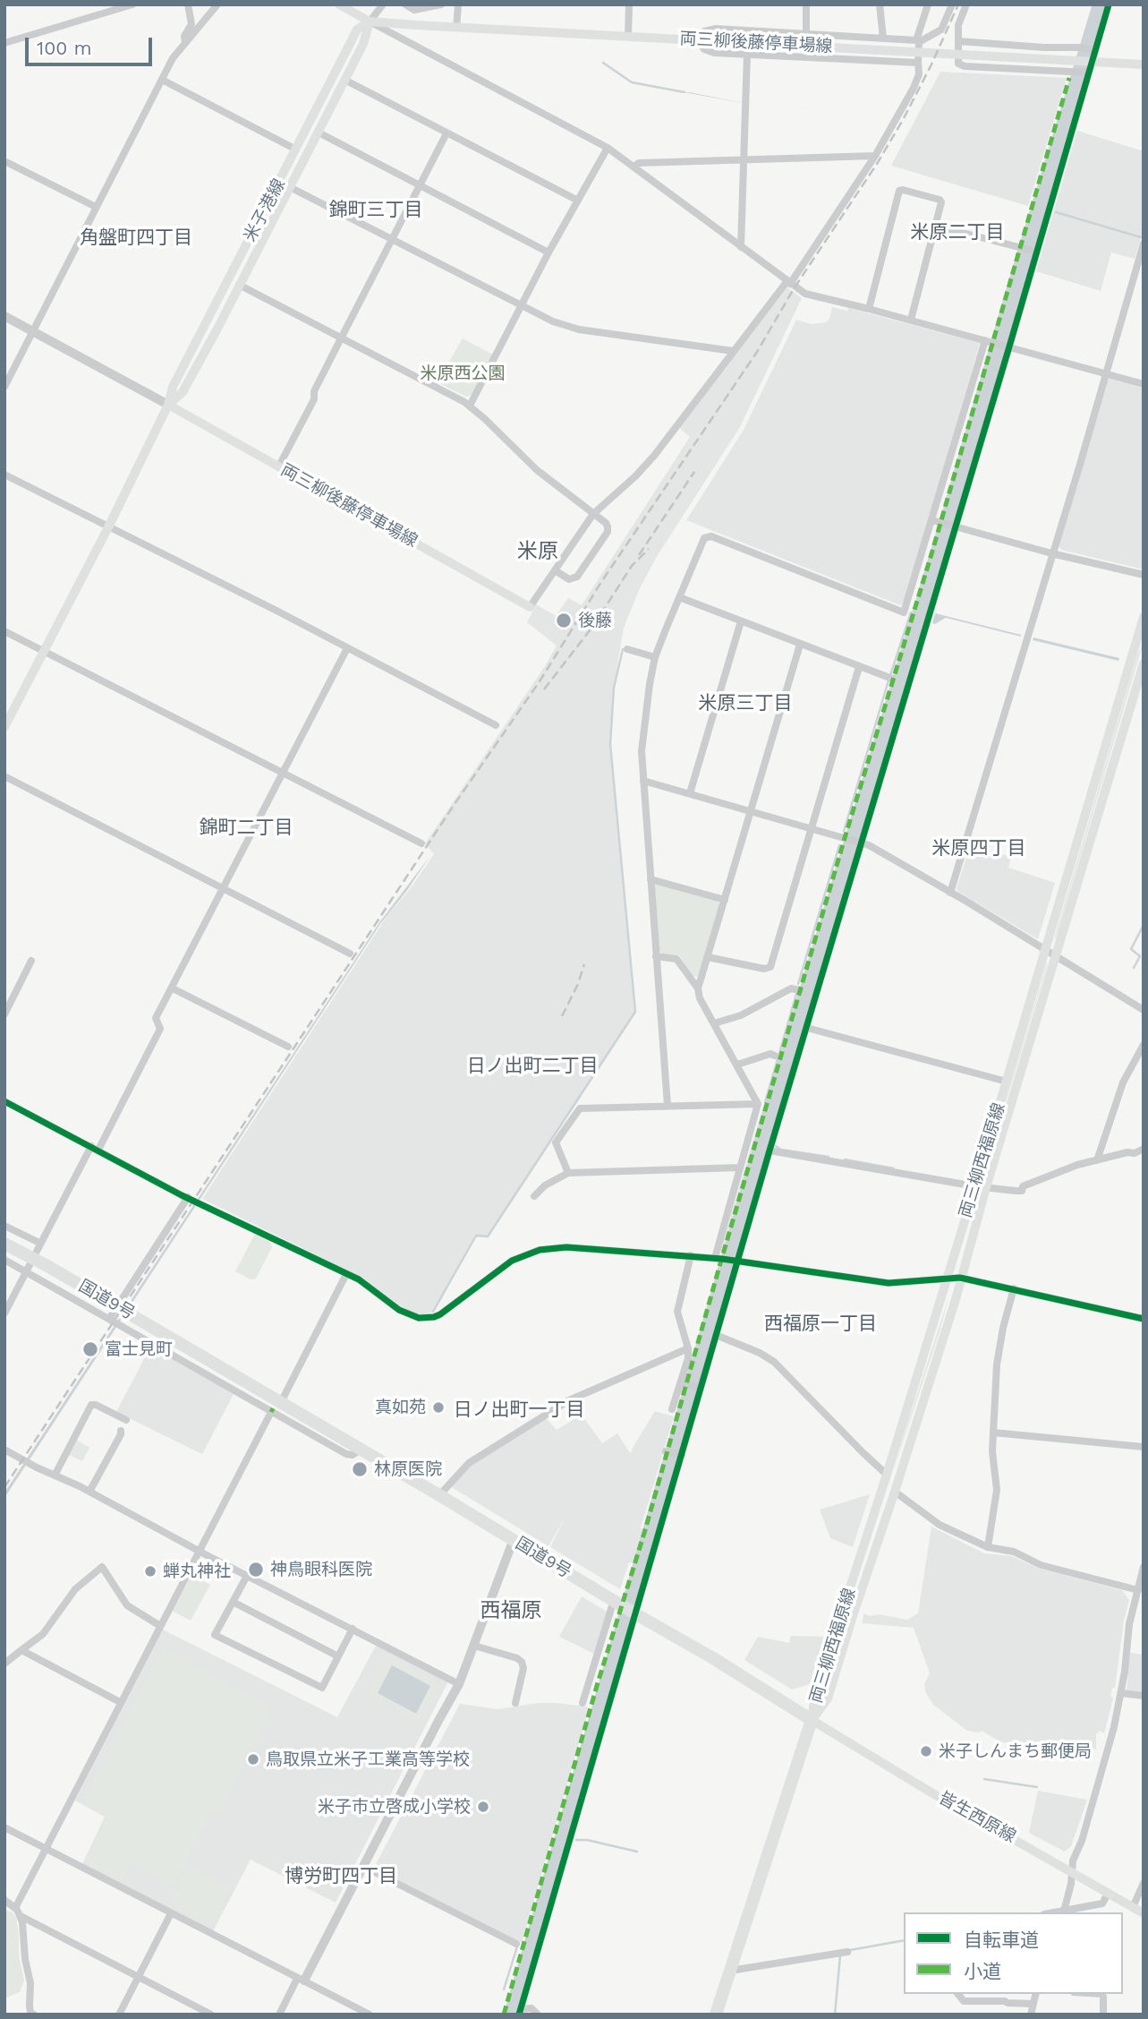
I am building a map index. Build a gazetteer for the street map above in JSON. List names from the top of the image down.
{
  "streets": {
    "highway": ["国道9号"],
    "main road": [
      "両三柳後藤停車場線",
      "米子港線",
      "両三柳西福原線",
      "皆生西原線"
    ]
  },
  "crossings": [
    ["両三柳後藤停車場線", "米子港線"],
    ["両三柳西福原線", "国道9号"],
    ["両三柳西福原線", "皆生西原線"],
    ["国道9号", "皆生西原線"]
  ],
  "districts": [
    "錦町三丁目",
    "米原二丁目",
    "角盤町四丁目",
    "米原",
    "米原三丁目",
    "錦町二丁目",
    "米原四丁目",
    "日ノ出町二丁目",
    "西福原一丁目",
    "日ノ出町一丁目",
    "西福原",
    "博労町四丁目"
  ],
  "parks": ["米原西公園"],
  "places": [
    "後藤",
    "富士見町",
    "真如苑",
    "林原医院",
    "神鳥眼科医院",
    "蝉丸神社",
    "米子しんまち郵便局",
    "鳥取県立米子工業高等学校",
    "米子市立啓成小学校"
  ],
  "legend": ["自転車道", "小道"],
  "scale_bar": "100 m"
}
